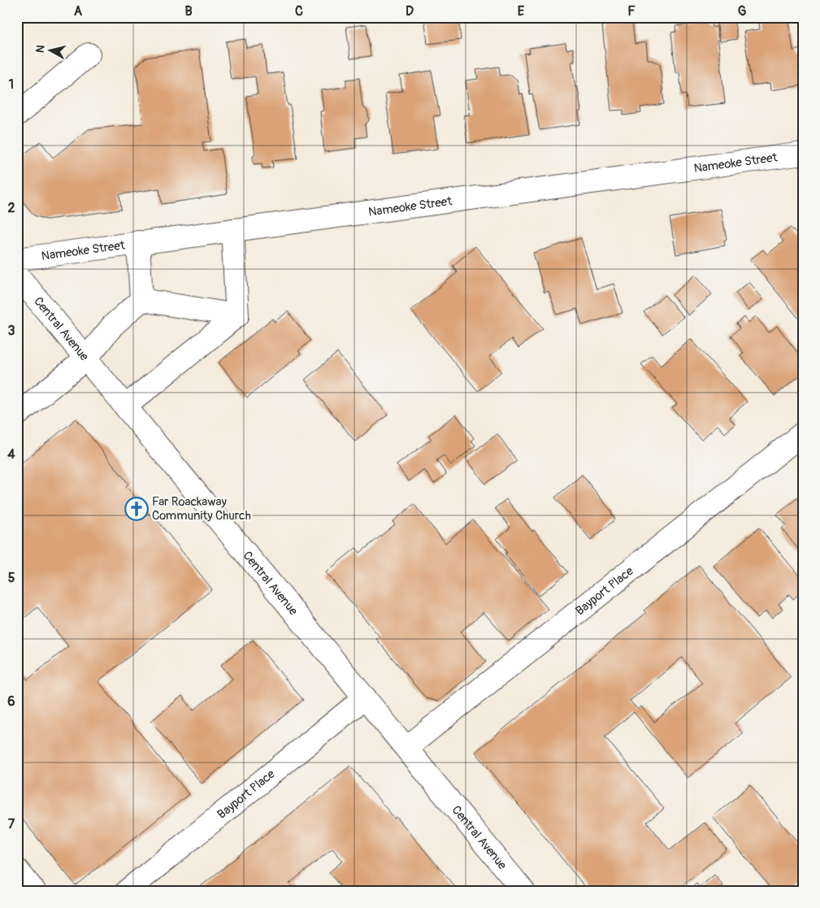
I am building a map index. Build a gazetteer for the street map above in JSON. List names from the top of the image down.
{
  "streets": {
    "street": ["Nameoke Street", "Central Avenue", "Bayport Place"]
  },
  "crossings": [
    ["Central Avenue", "Bayport Place"]
  ],
  "places": {
    "church": ["Far Roackaway Community Church"]
  },
  "north": "left",
  "grid": {
    "columns": [
      "A",
      "B",
      "C",
      "D",
      "E",
      "F",
      "G"
    ],
    "rows": [
      "1",
      "2",
      "3",
      "4",
      "5",
      "6",
      "7"
    ]
  }
}
